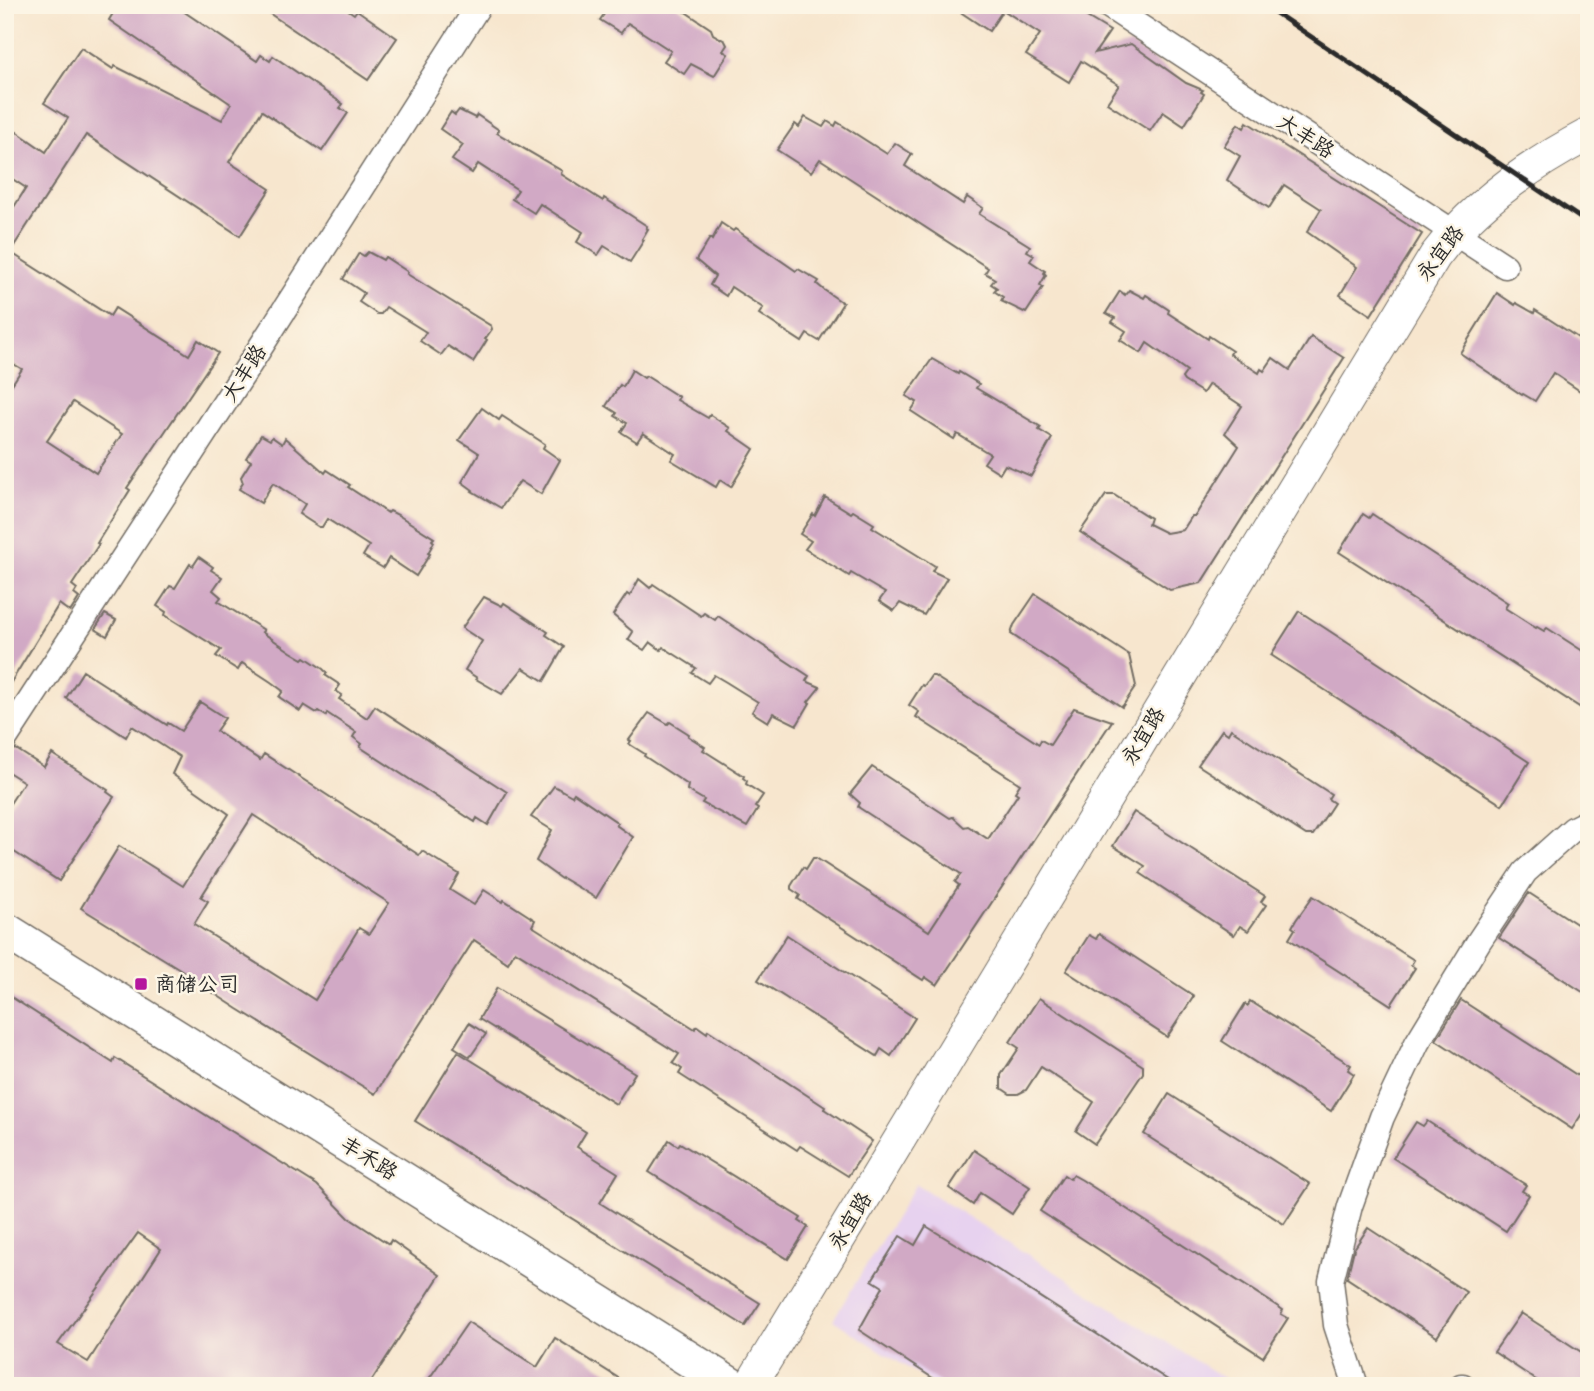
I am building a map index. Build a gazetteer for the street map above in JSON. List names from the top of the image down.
{
  "streets": {
    "main road": ["丰禾路"],
    "street": ["大丰路", "永宜路"]
  },
  "crossings": [
    ["大丰路", "永宜路"]
  ],
  "places": {
    "transit": ["商储公司"]
  }
}
